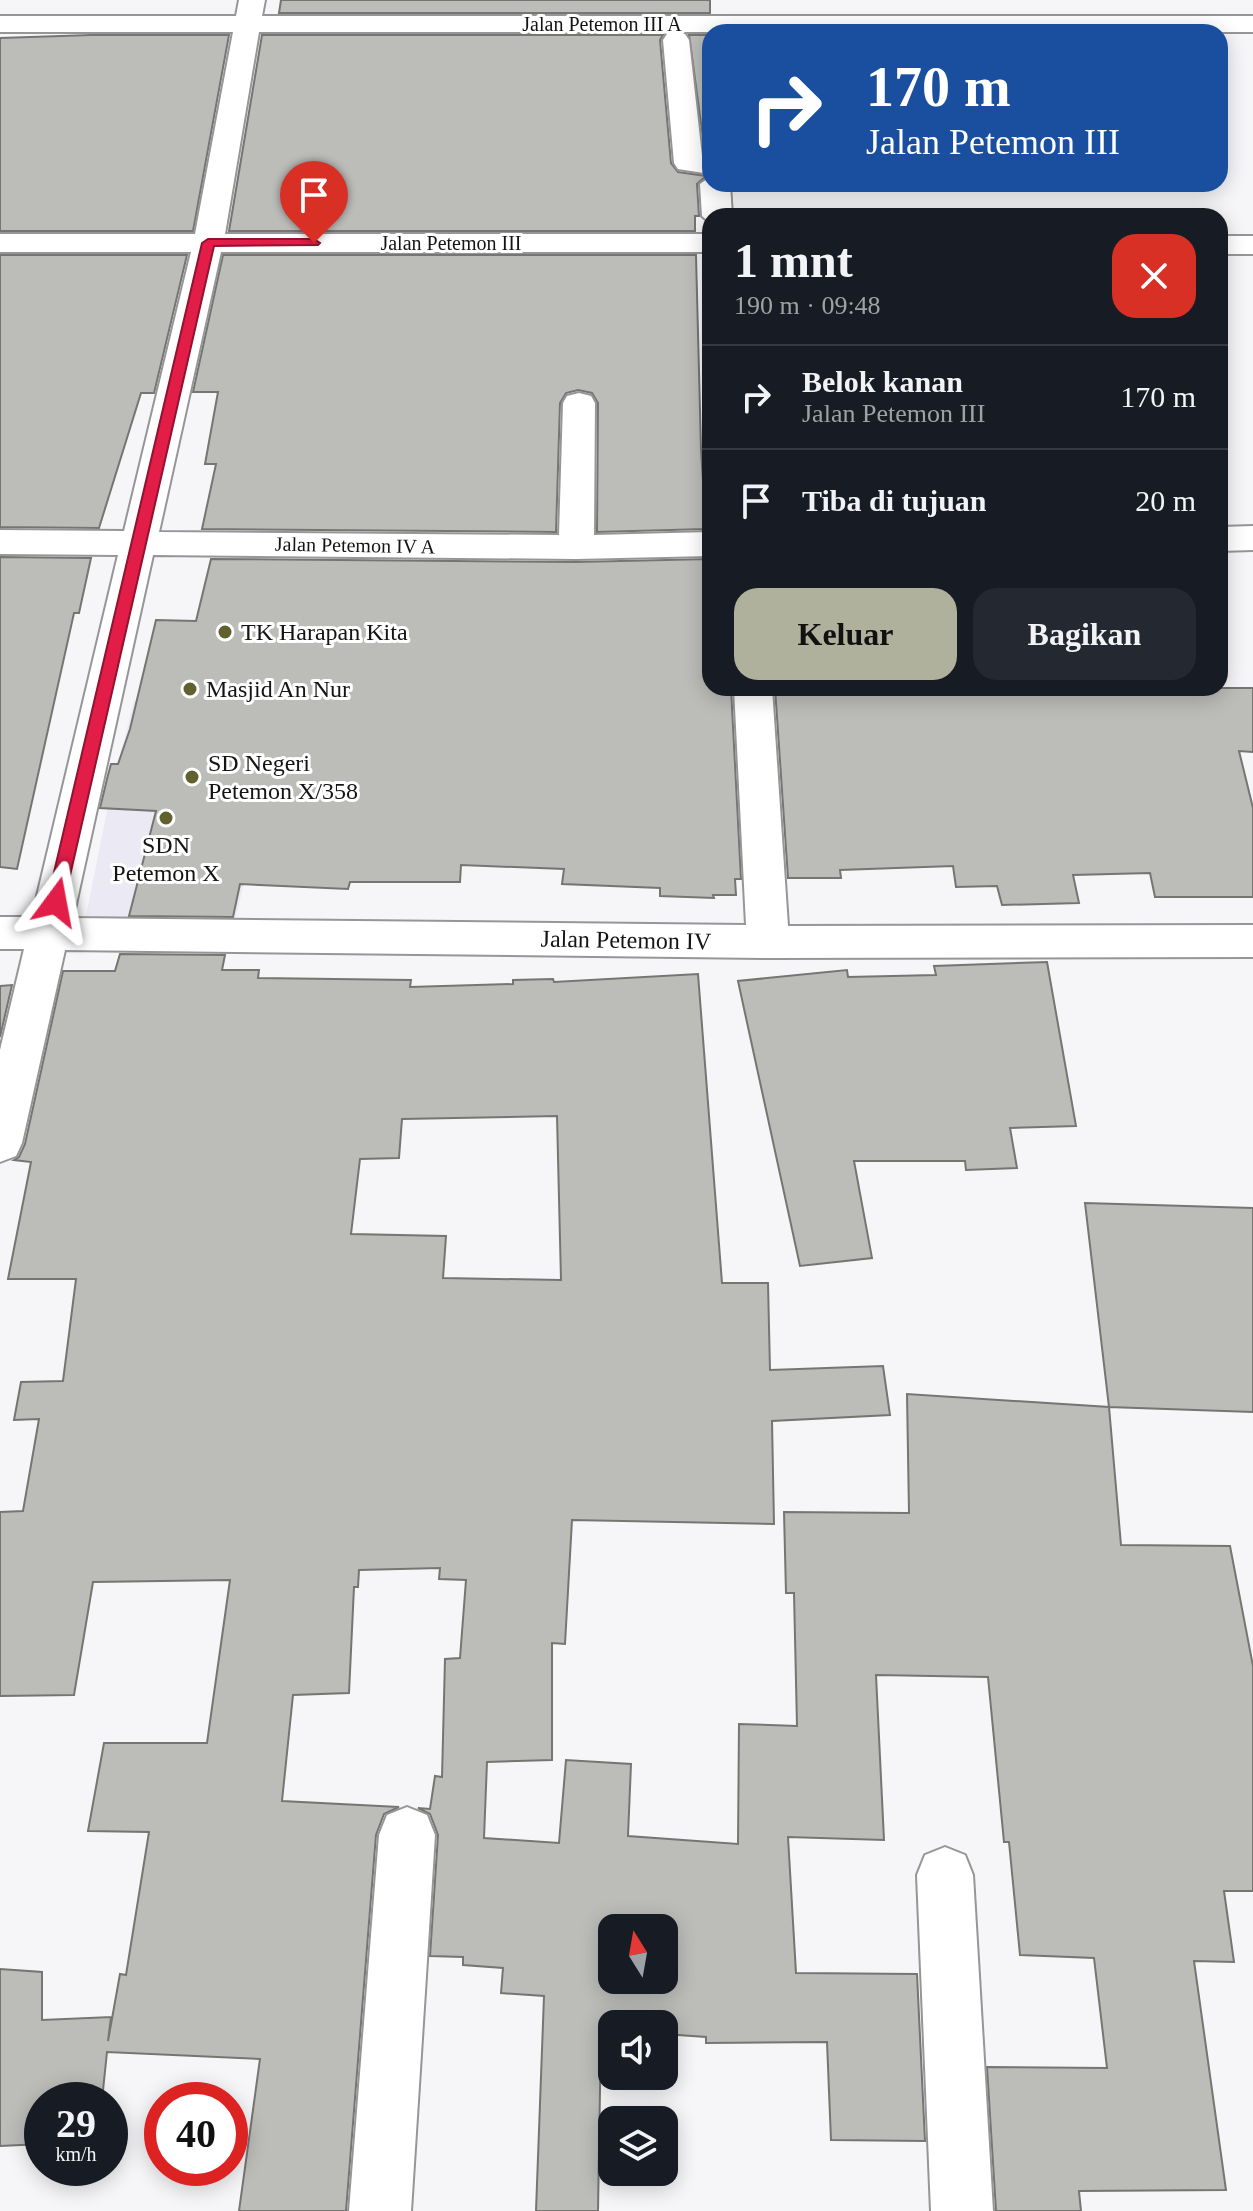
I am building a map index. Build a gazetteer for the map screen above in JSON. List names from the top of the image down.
{
  "streets": {
    "street": [
      "Jalan Petemon III A",
      "Jalan Petemon III",
      "Jalan Petemon IV A",
      "Jalan Petemon IV"
    ]
  },
  "places": [
    "TK Harapan Kita",
    "Masjid An Nur",
    "SD Negeri Petemon X/358",
    "SDN Petemon X"
  ],
  "north": "top",
  "page": {
    "turn": ["170 m", "Jalan Petemon III"],
    "heading": ["1 mnt", "190 m · 09:48"],
    "list": [
      {
        "name": "Belok kanan",
        "note": "Jalan Petemon III",
        "value": "170 m"
      },
      {
        "name": "Tiba di tujuan",
        "value": "20 m"
      }
    ],
    "buttons": ["Keluar", "Bagikan"],
    "speed": "29 km/h",
    "limit": "40"
  }
}
